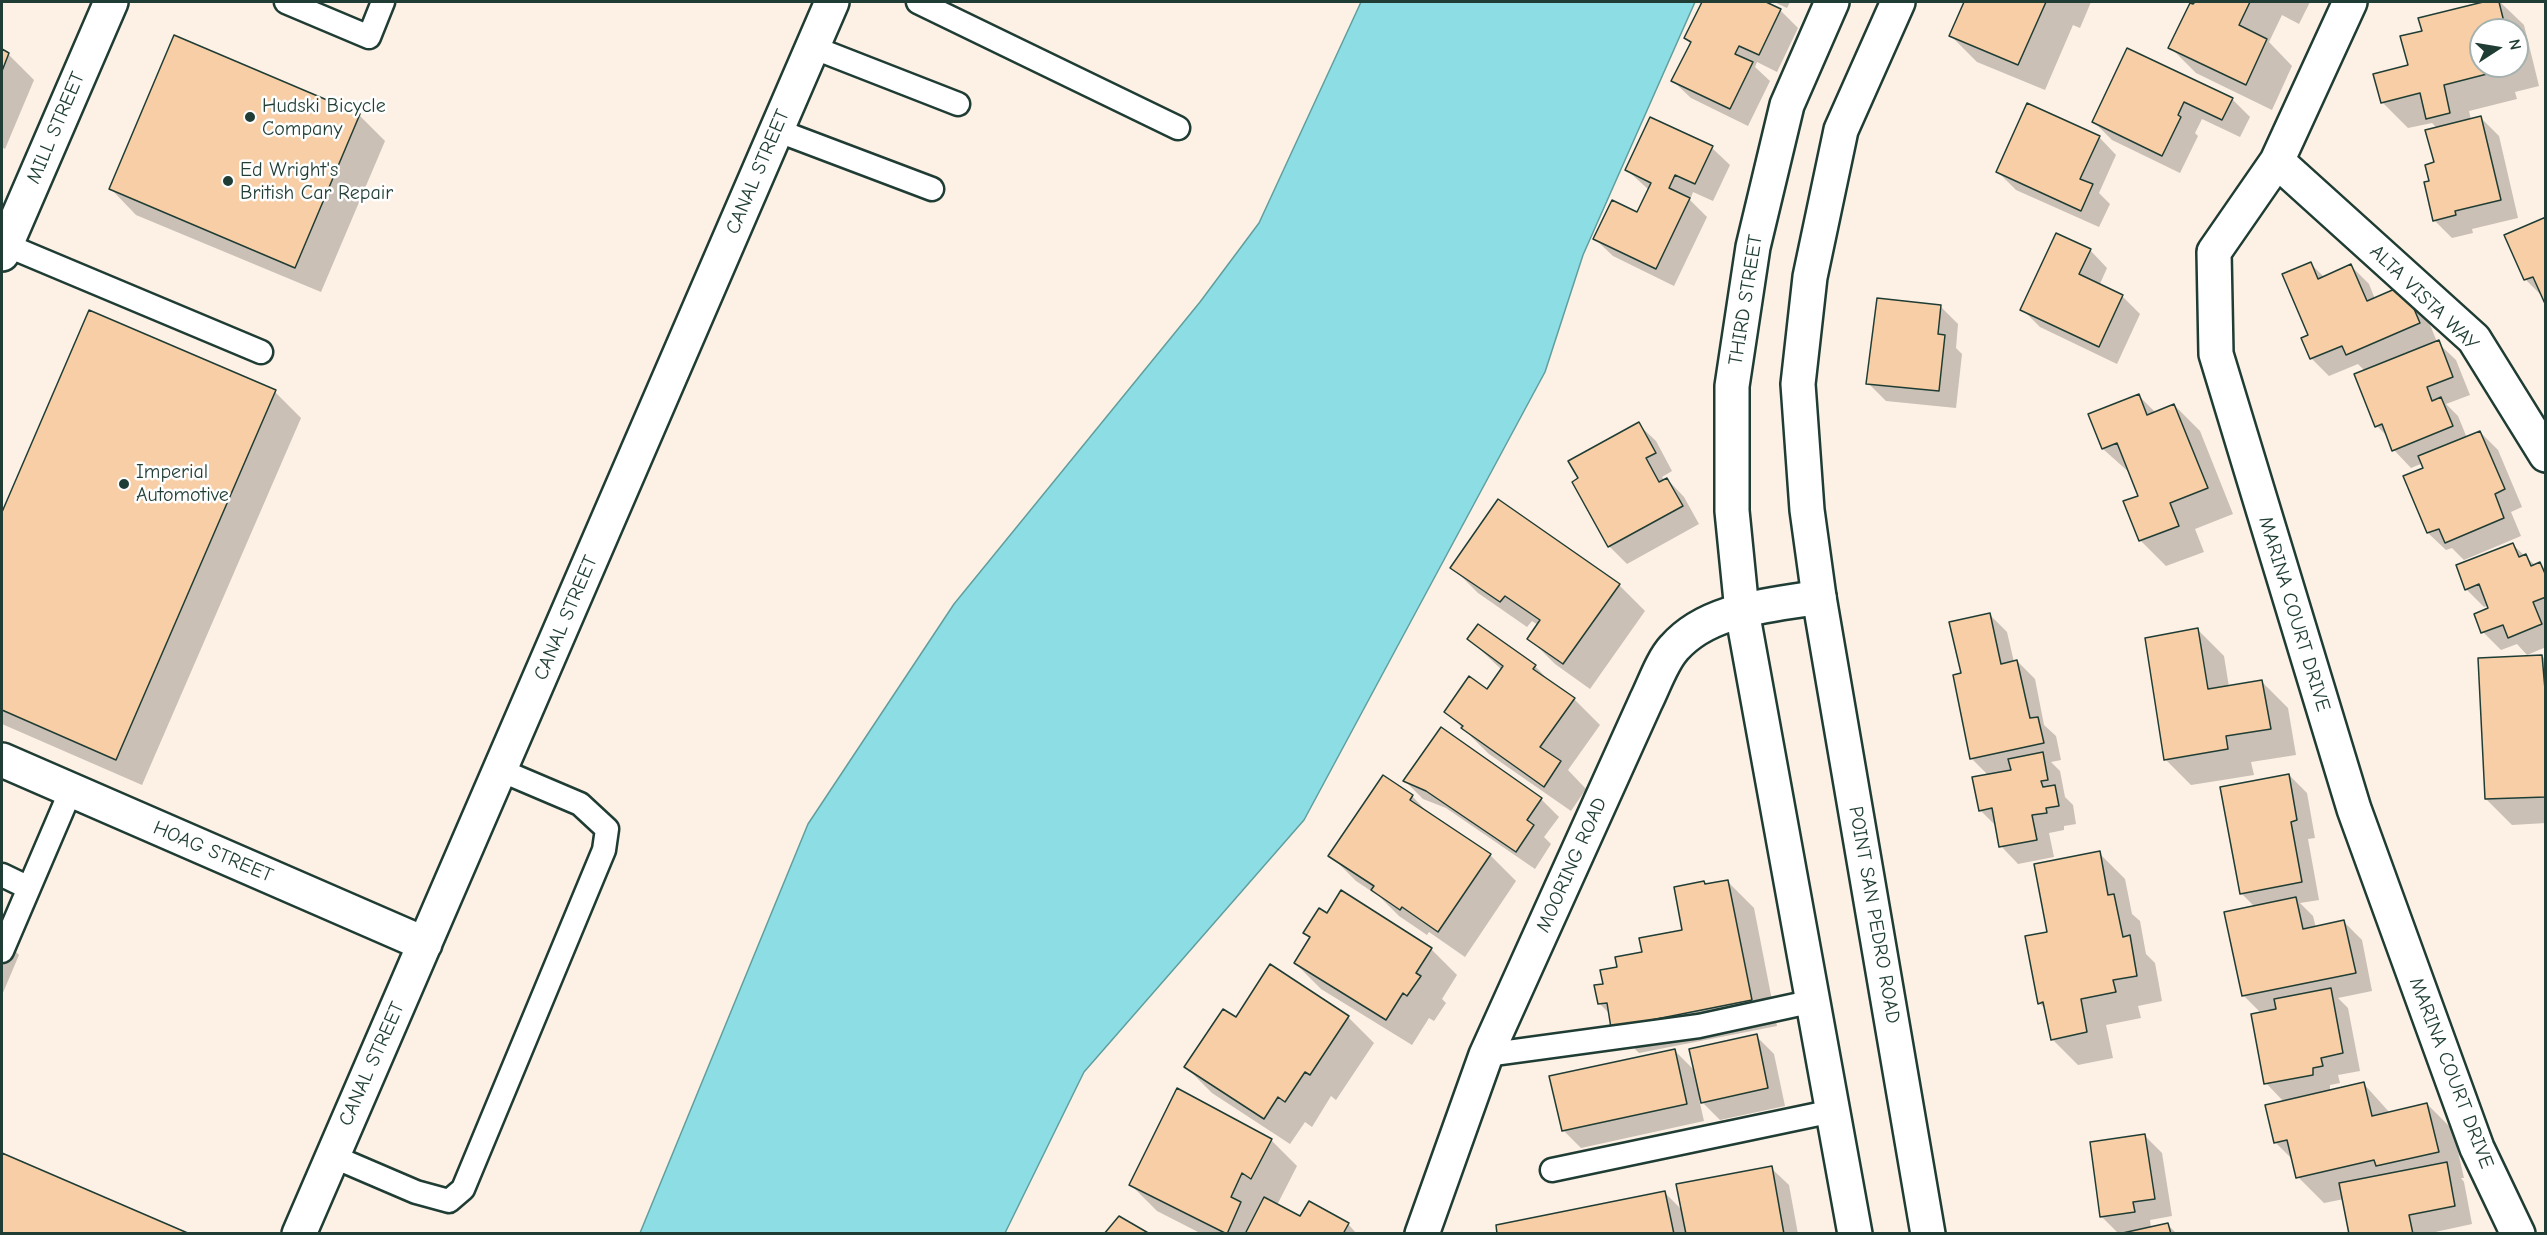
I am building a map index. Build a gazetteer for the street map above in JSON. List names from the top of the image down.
{
  "streets": {
    "street": [
      "MILL STREET",
      "CANAL STREET",
      "ALTA VISTA WAY",
      "THIRD STREET",
      "MARINA COURT DRIVE",
      "HOAG STREET",
      "MOORING ROAD",
      "POINT SAN PEDRO ROAD"
    ]
  },
  "crossings": [
    ["CANAL STREET", "HOAG STREET"],
    ["ALTA VISTA WAY", "MARINA COURT DRIVE"],
    ["THIRD STREET", "MOORING ROAD"],
    ["MOORING ROAD", "POINT SAN PEDRO ROAD"]
  ],
  "places": ["Hudski Bicycle Company", "Ed Wright's British Car Repair", "Imperial Automotive"],
  "north": "right"
}
